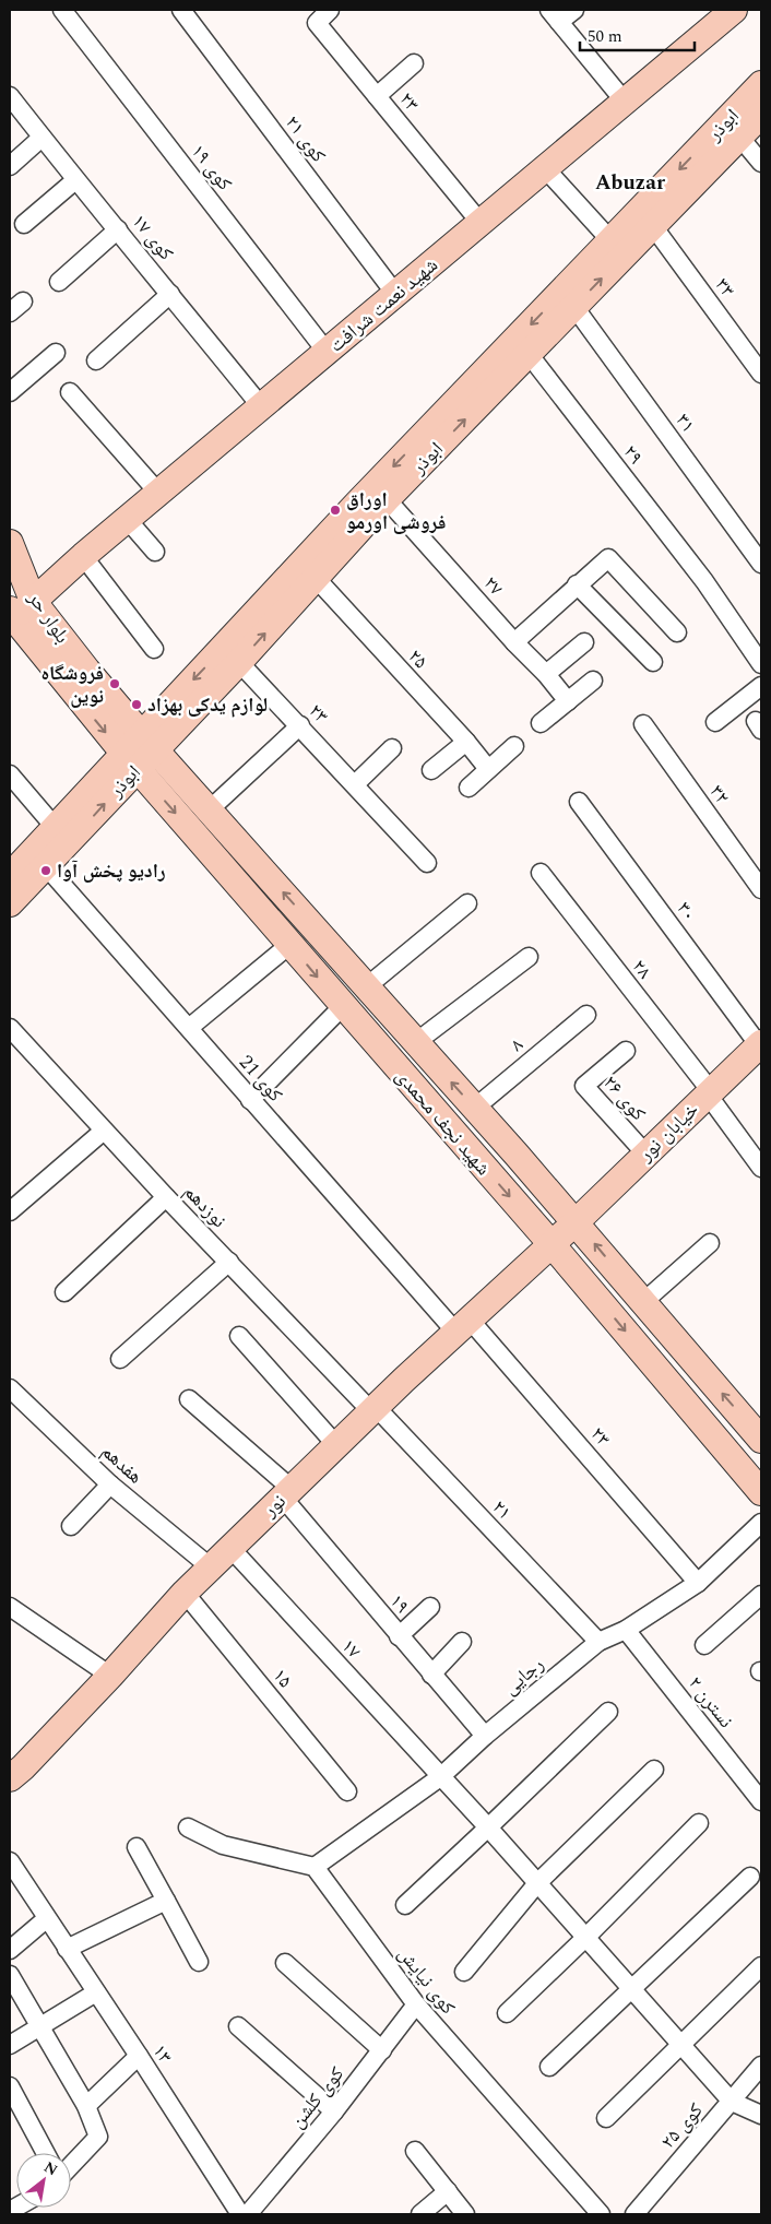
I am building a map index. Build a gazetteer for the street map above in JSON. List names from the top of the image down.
{
  "streets": {
    "main road": [
      "ابوذر",
      "شهید نعمت شرافت",
      "بلوار حر",
      "شهید نجف محمدی",
      "خیابان نور",
      "نور"
    ],
    "street": [
      "۲۳",
      "کوی ۲۱",
      "کوی ۱۹",
      "کوی ۱۷",
      "۳۳",
      "۳۱",
      "۲۹",
      "۲۷",
      "۲۵",
      "۳۲",
      "۳۰",
      "۲۸",
      "۸",
      "کوی 21",
      "کوی ۲۶",
      "نوزدهم",
      "هفدهم",
      "۲۱",
      "۱۹",
      "۱۷",
      "رجایی",
      "۱۵",
      "نسترن ۲",
      "کوی نیایش",
      "۱۳",
      "کوی کلشن",
      "کوی ۲۵"
    ]
  },
  "crossings": [
    ["۲۳", "ابوذر"],
    ["۲۳", "شهید نعمت شرافت"],
    ["۲۳", "کوی 21"],
    ["۲۳", "نور"],
    ["۲۳", "رجایی"],
    ["ابوذر", "۳۳"],
    ["ابوذر", "۳۱"],
    ["ابوذر", "۲۹"],
    ["ابوذر", "۲۷"],
    ["ابوذر", "بلوار حر"],
    ["ابوذر", "۲۵"],
    ["ابوذر", "کوی 21"],
    ["ابوذر", "شهید نجف محمدی"],
    ["کوی ۲۱", "شهید نعمت شرافت"],
    ["کوی ۱۹", "شهید نعمت شرافت"],
    ["کوی ۱۷", "شهید نعمت شرافت"],
    ["شهید نعمت شرافت", "بلوار حر"],
    ["بلوار حر", "شهید نجف محمدی"],
    ["۳۰", "خیابان نور"],
    ["۲۸", "خیابان نور"],
    ["۸", "شهید نجف محمدی"],
    ["کوی 21", "نور"],
    ["کوی ۲۶", "خیابان نور"],
    ["شهید نجف محمدی", "خیابان نور"],
    ["شهید نجف محمدی", "نور"],
    ["خیابان نور", "نور"],
    ["نوزدهم", "نور"],
    ["نوزدهم", "۲۱"],
    ["هفدهم", "نور"],
    ["نور", "۲۱"],
    ["نور", "۱۹"],
    ["نور", "۱۷"],
    ["نور", "۱۵"],
    ["۲۱", "رجایی"],
    ["۱۹", "رجایی"],
    ["۱۷", "رجایی"],
    ["۱۷", "کوی ۲۵"],
    ["رجایی", "نسترن ۲"],
    ["رجایی", "کوی نیایش"],
    ["کوی نیایش", "کوی کلشن"]
  ],
  "districts": ["Abuzar"],
  "places": [
    "اوراق فروشی اورمو",
    "فروشگاه نوین",
    "لوازم یدکی بهزاد",
    "رادیو پخش آوا"
  ],
  "scale_bar": "50 m",
  "north": "top right"
}
